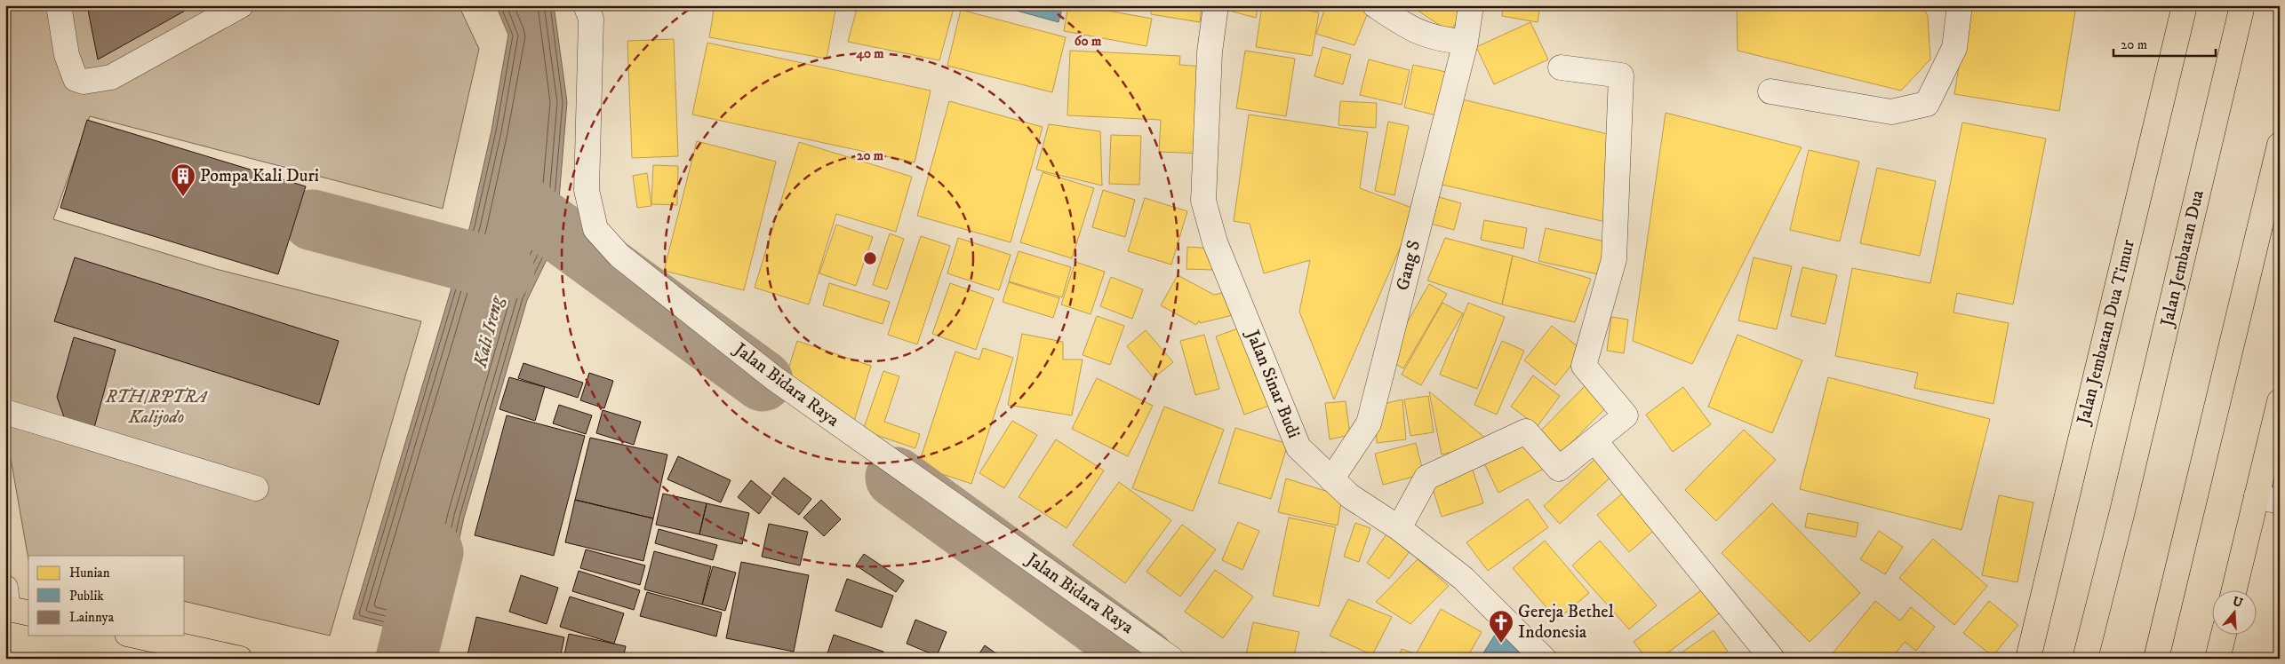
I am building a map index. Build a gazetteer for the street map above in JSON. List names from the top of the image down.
{
  "streets": {
    "main road": ["Jalan Jembatan Dua", "Jalan Jembatan Dua Timur"],
    "street": ["Gang S", "Jalan Sinar Budi", "Jalan Bidara Raya"]
  },
  "crossings": [
    ["Gang S", "Jalan Sinar Budi"]
  ],
  "water": ["Kali Ireng"],
  "parks": ["RTH/RPTRA Kalijodo"],
  "places": {
    "building": ["Pompa Kali Duri"],
    "church": ["Gereja Bethel Indonesia"]
  },
  "legend": ["Hunian", "Publik", "Lainnya"],
  "scale_bar": "20 m",
  "north": "top",
  "rings": ["60 m", "40 m", "20 m"]
}
